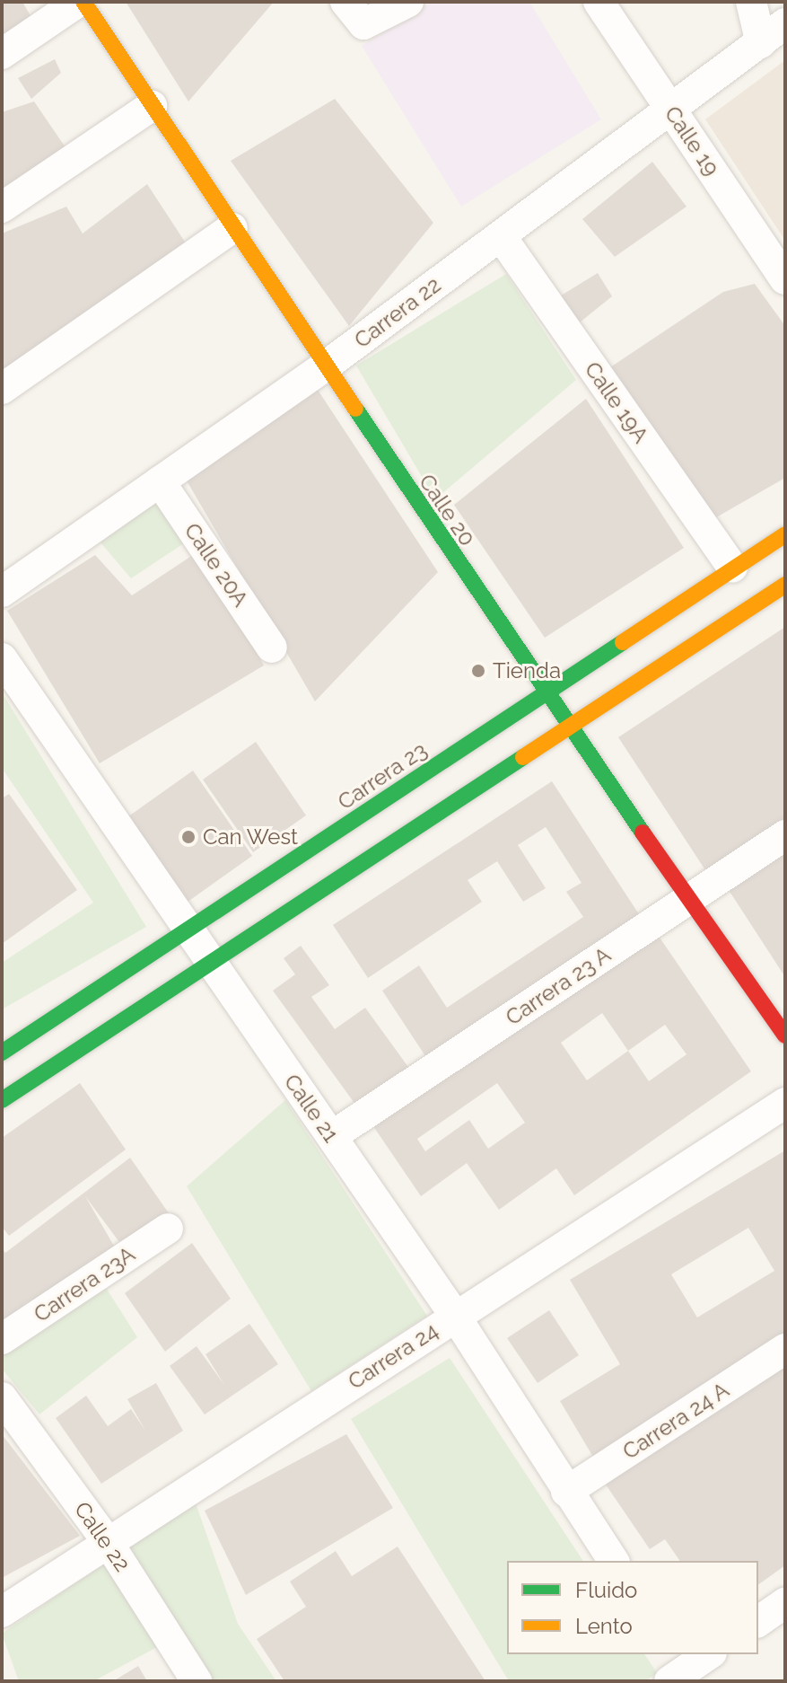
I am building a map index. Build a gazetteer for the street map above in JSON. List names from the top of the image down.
{
  "streets": {
    "street": [
      "Calle 19",
      "Carrera 22",
      "Calle 19A",
      "Calle 20",
      "Calle 20A",
      "Carrera 23",
      "Carrera 23 A",
      "Calle 21",
      "Carrera 23A",
      "Carrera 24",
      "Carrera 24 A",
      "Calle 22"
    ]
  },
  "crossings": [
    ["Calle 19", "Carrera 22"],
    ["Carrera 22", "Calle 19A"],
    ["Carrera 22", "Calle 20"],
    ["Carrera 22", "Calle 20A"],
    ["Calle 19A", "Carrera 23"],
    ["Calle 20", "Carrera 23"],
    ["Calle 20", "Carrera 23 A"],
    ["Carrera 23", "Calle 21"],
    ["Carrera 23 A", "Calle 21"],
    ["Calle 21", "Carrera 24"],
    ["Calle 21", "Carrera 24 A"],
    ["Carrera 24", "Calle 22"]
  ],
  "places": ["Tienda", "Can West"],
  "legend": ["Fluido", "Lento"]
}
